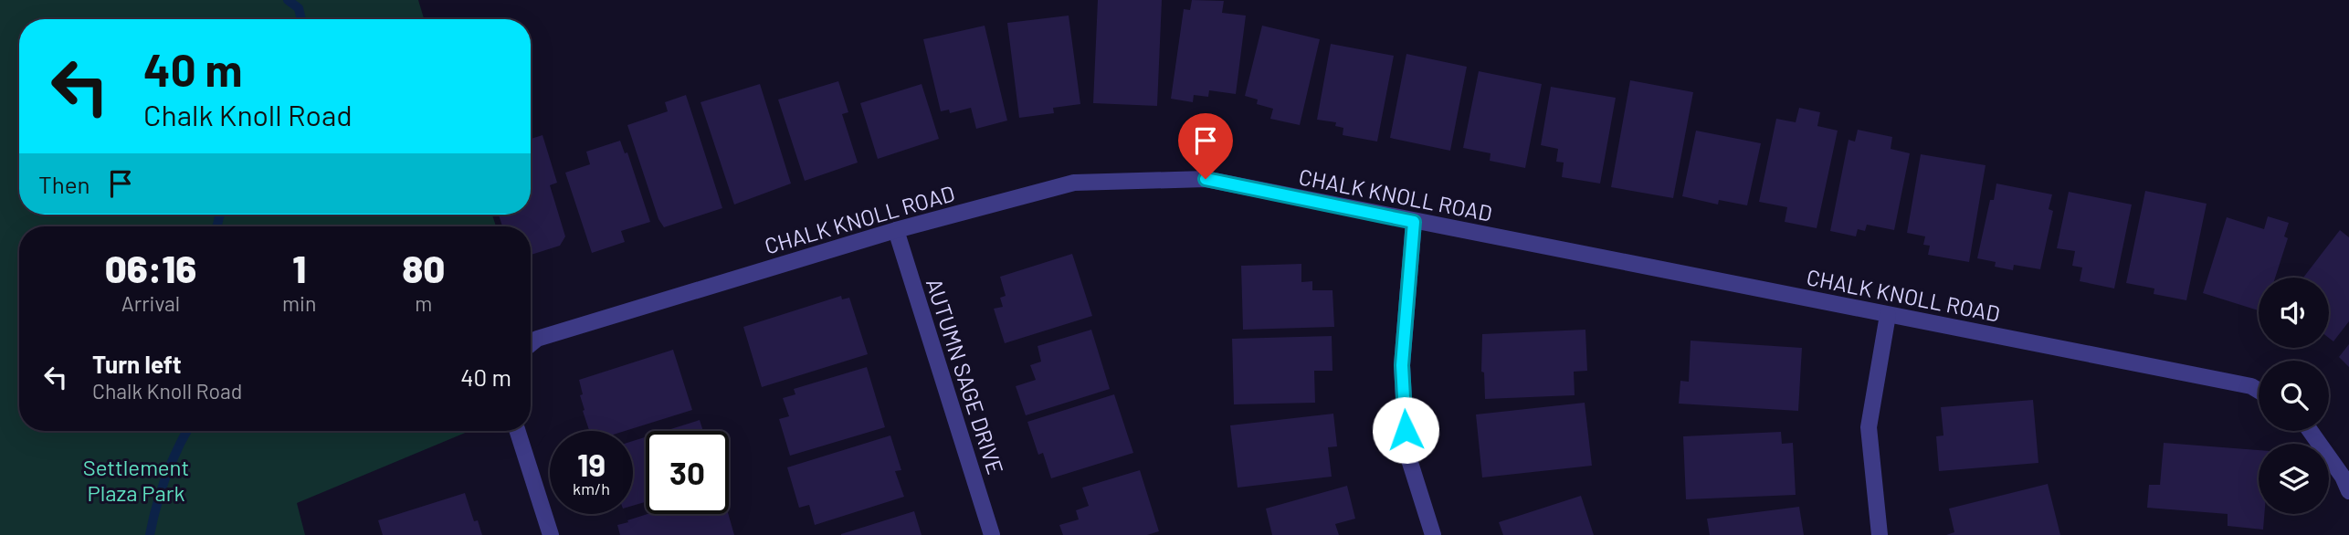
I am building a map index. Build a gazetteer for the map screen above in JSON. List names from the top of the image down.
{
  "streets": {
    "street": ["CHALK KNOLL ROAD", "AUTUMN SAGE DRIVE"]
  },
  "crossings": [
    ["CHALK KNOLL ROAD", "AUTUMN SAGE DRIVE"]
  ],
  "parks": ["Settlement Plaza Park"],
  "page": {
    "turn": ["40 m", "Chalk Knoll Road"],
    "then": "Then",
    "eta": [
      "06:16",
      "Arrival",
      "1",
      "min",
      "80",
      "m"
    ],
    "list": [
      {
        "name": "Turn left",
        "note": "Chalk Knoll Road",
        "value": "40 m"
      }
    ],
    "speed": "19 km/h",
    "limit": "30"
  }
}
